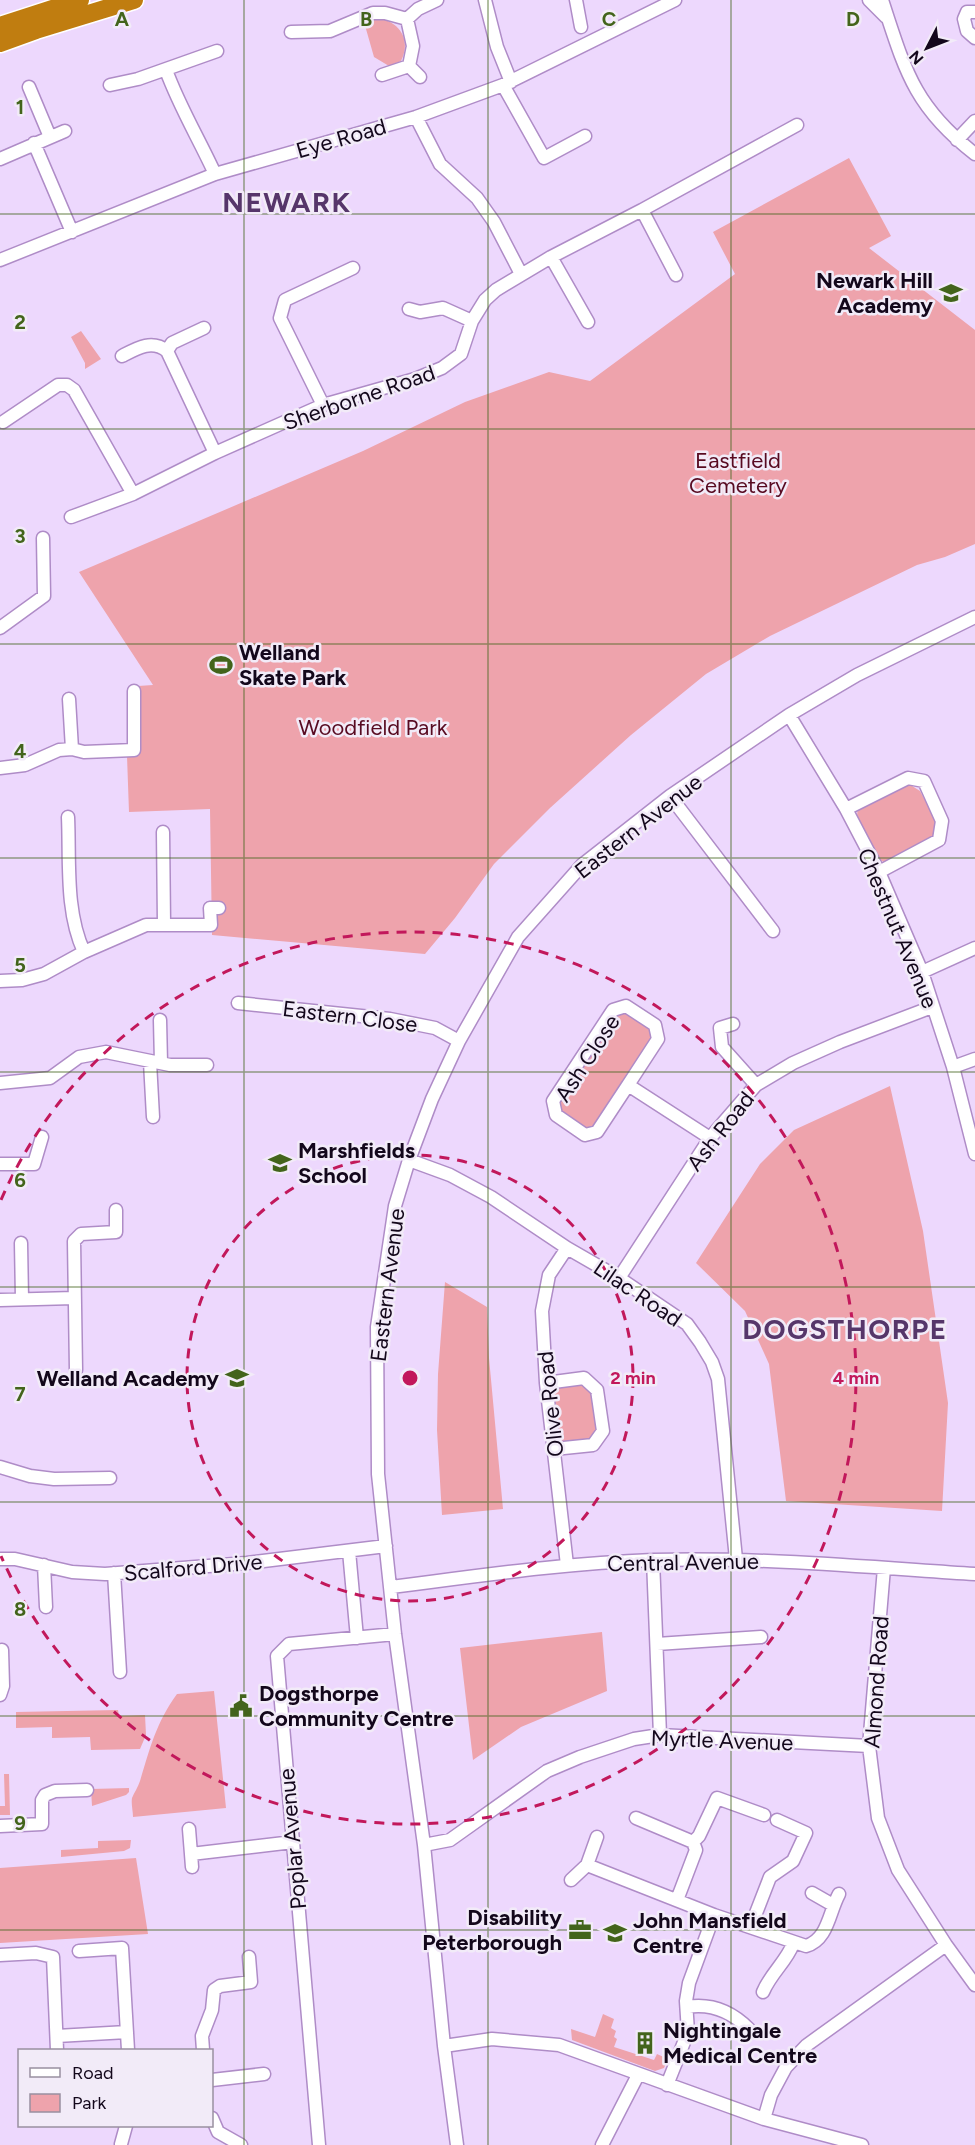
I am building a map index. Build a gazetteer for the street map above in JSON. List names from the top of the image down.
{
  "streets": {
    "street": [
      "Eye Road",
      "Sherborne Road",
      "Eastern Avenue",
      "Chestnut Avenue",
      "Eastern Close",
      "Ash Close",
      "Ash Road",
      "Lilac Road",
      "Olive Road",
      "Central Avenue",
      "Scalford Drive",
      "Almond Road",
      "Myrtle Avenue",
      "Poplar Avenue"
    ]
  },
  "crossings": [
    ["Eastern Avenue", "Chestnut Avenue"],
    ["Eastern Avenue", "Eastern Close"],
    ["Eastern Avenue", "Lilac Road"],
    ["Eastern Avenue", "Central Avenue"],
    ["Eastern Avenue", "Scalford Drive"],
    ["Eastern Avenue", "Myrtle Avenue"],
    ["Eastern Avenue", "Poplar Avenue"],
    ["Chestnut Avenue", "Ash Road"],
    ["Ash Road", "Lilac Road"],
    ["Lilac Road", "Olive Road"],
    ["Lilac Road", "Central Avenue"],
    ["Olive Road", "Central Avenue"],
    ["Central Avenue", "Almond Road"],
    ["Almond Road", "Myrtle Avenue"]
  ],
  "districts": ["NEWARK", "DOGSTHORPE"],
  "parks": ["Eastfield Cemetery", "Woodfield Park"],
  "places": {
    "school or university": [
      "Newark Hill Academy",
      "Marshfields School",
      "Welland Academy",
      "John Mansfield Centre"
    ],
    "sports": ["Welland Skate Park"],
    "public building": ["Dogsthorpe Community Centre"],
    "office": ["Disability Peterborough"],
    "building": ["Nightingale Medical Centre"]
  },
  "legend": ["Road", "Park"],
  "north": "bottom left",
  "grid": {
    "columns": [
      "A",
      "B",
      "C",
      "D"
    ],
    "rows": [
      "1",
      "2",
      "3",
      "4",
      "5",
      "6",
      "7",
      "8",
      "9"
    ]
  },
  "rings": ["2 min", "4 min"]
}
